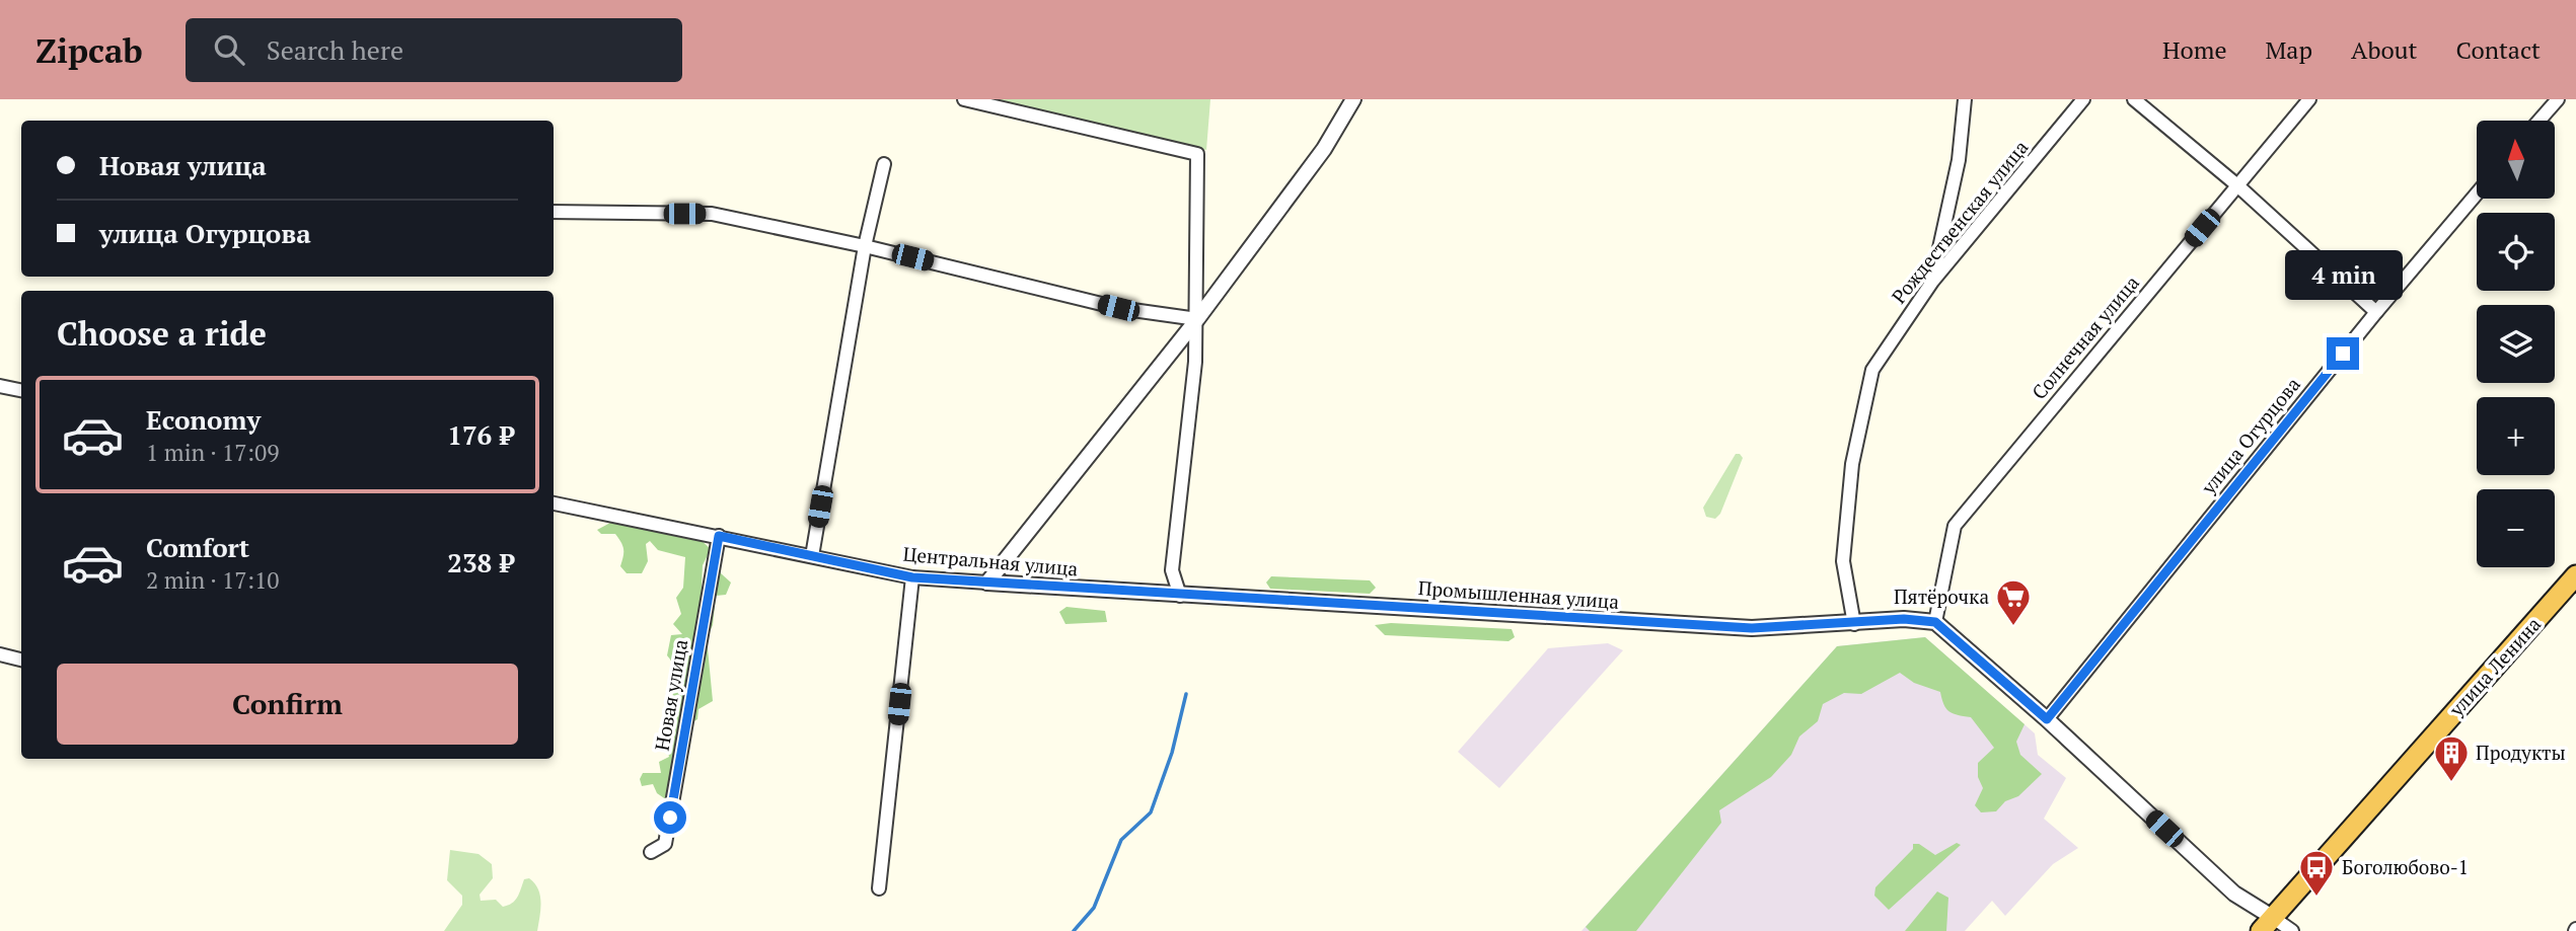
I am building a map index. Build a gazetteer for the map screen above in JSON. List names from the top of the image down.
{
  "streets": {
    "highway": ["улица Ленина"],
    "street": [
      "Рождественская улица",
      "Солнечная улица",
      "улица Огурцова",
      "Центральная улица",
      "Промышленная улица",
      "Новая улица"
    ]
  },
  "crossings": [
    ["Рождественская улица", "Промышленная улица"],
    ["Солнечная улица", "Промышленная улица"],
    ["Центральная улица", "Промышленная улица"],
    ["Центральная улица", "Новая улица"]
  ],
  "places": {
    "supermarket": ["Пятёрочка"],
    "building": ["Продукты"],
    "bus stop": ["Боголюбово-1"]
  },
  "north": "top",
  "page": {
    "header": "Zipcab",
    "search": "Search here",
    "nav": [
      "Home",
      "Map",
      "About",
      "Contact"
    ],
    "map_buttons": ["+", "−"],
    "banner": ["Новая улица", "улица Огурцова"],
    "bubble": "4 min",
    "heading": "Choose a ride",
    "list": [
      {
        "name": "Economy",
        "note": "1 min · 17:09",
        "value": "176 ₽"
      },
      {
        "name": "Comfort",
        "note": "2 min · 17:10",
        "value": "238 ₽"
      }
    ],
    "buttons": "Confirm"
  }
}
